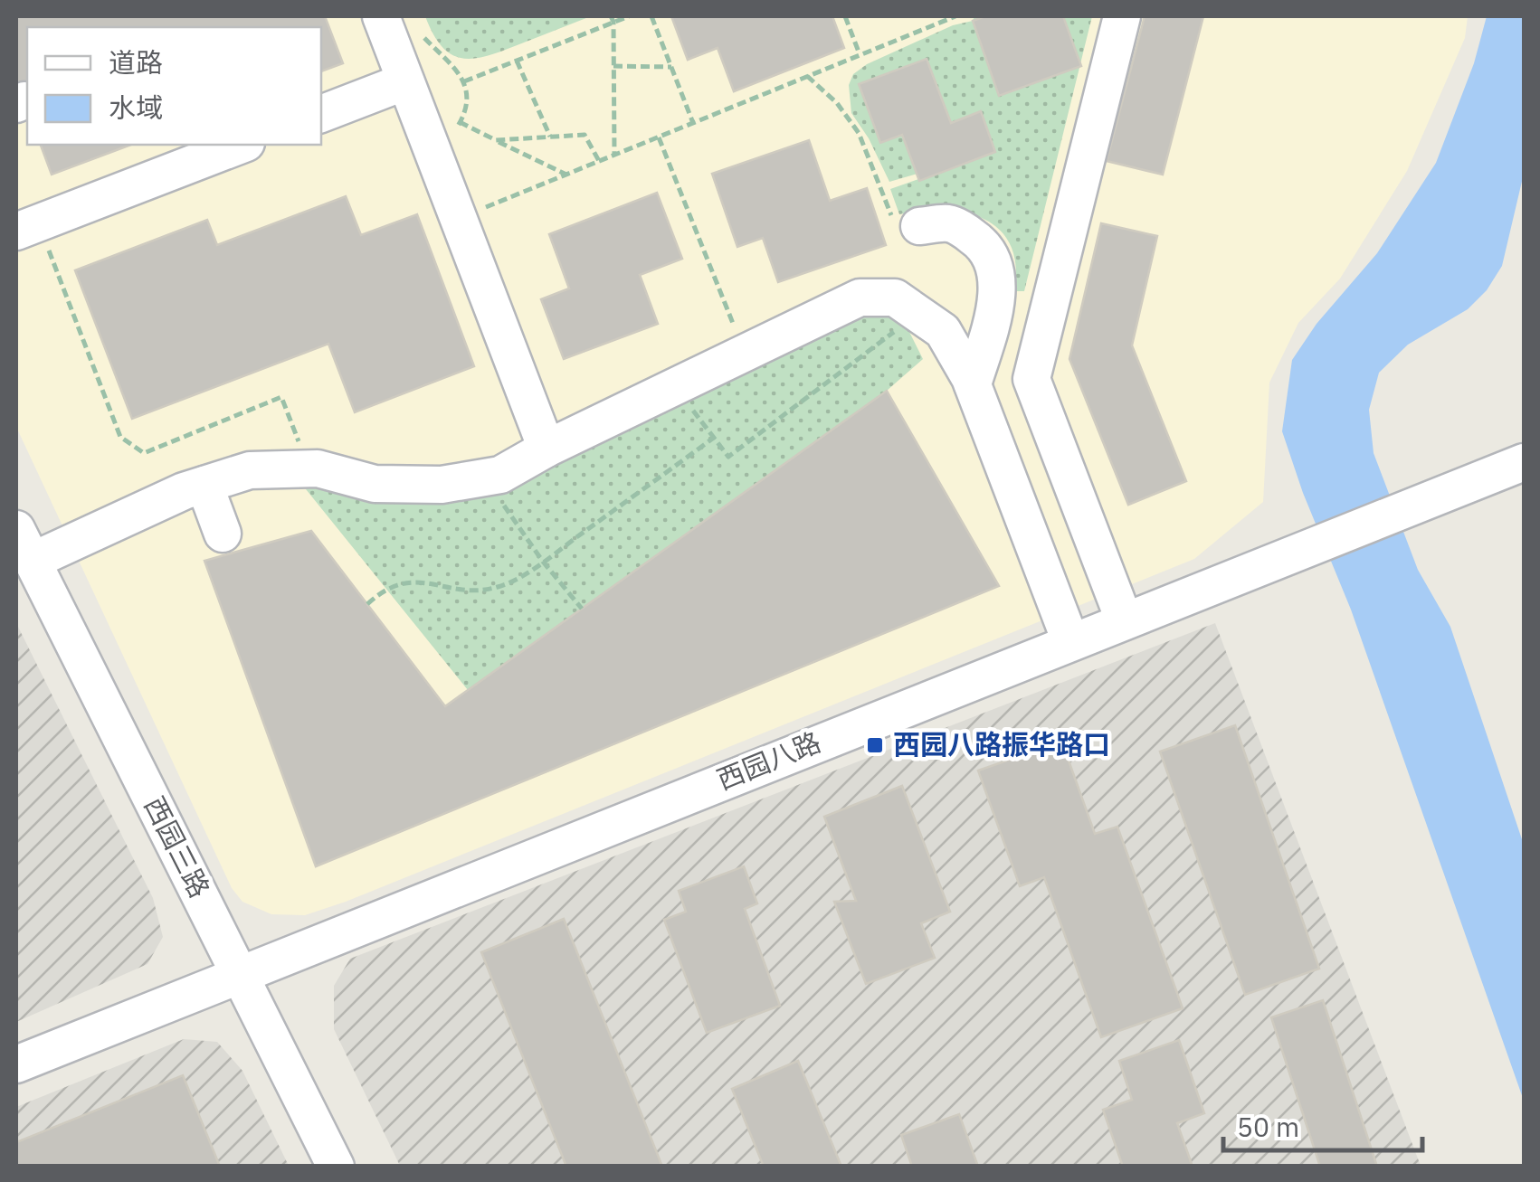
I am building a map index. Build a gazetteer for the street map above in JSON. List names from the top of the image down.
{
  "streets": {
    "street": ["西园八路", "西园三路"]
  },
  "crossings": [
    ["西园八路", "西园三路"]
  ],
  "places": {
    "transit": ["西园八路振华路口"]
  },
  "legend": ["道路", "水域"],
  "scale_bar": "50 m"
}
